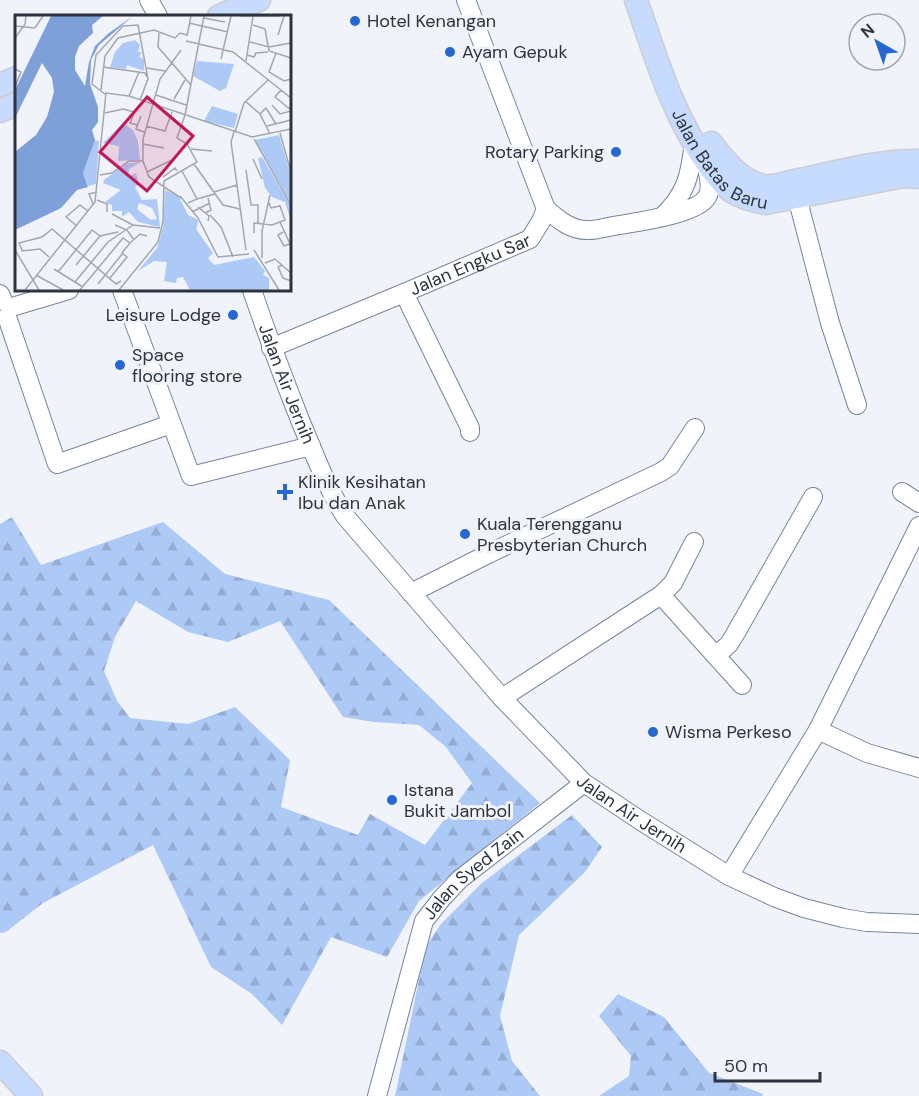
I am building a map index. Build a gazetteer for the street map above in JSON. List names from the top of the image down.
{
  "streets": {
    "main road": ["Jalan Batas Baru"],
    "street": ["Jalan Engku Sar", "Jalan Air Jernih", "Jalan Syed Zain"]
  },
  "crossings": [
    ["Jalan Engku Sar", "Jalan Air Jernih"],
    ["Jalan Air Jernih", "Jalan Syed Zain"]
  ],
  "places": {
    "other": [
      "Hotel Kenangan",
      "Ayam Gepuk",
      "Rotary Parking",
      "Leisure Lodge",
      "Space flooring store",
      "Kuala Terengganu Presbyterian Church",
      "Wisma Perkeso",
      "Istana Bukit Jambol"
    ],
    "health": ["Klinik Kesihatan Ibu dan Anak"]
  },
  "scale_bar": "50 m",
  "north": "top left"
}
